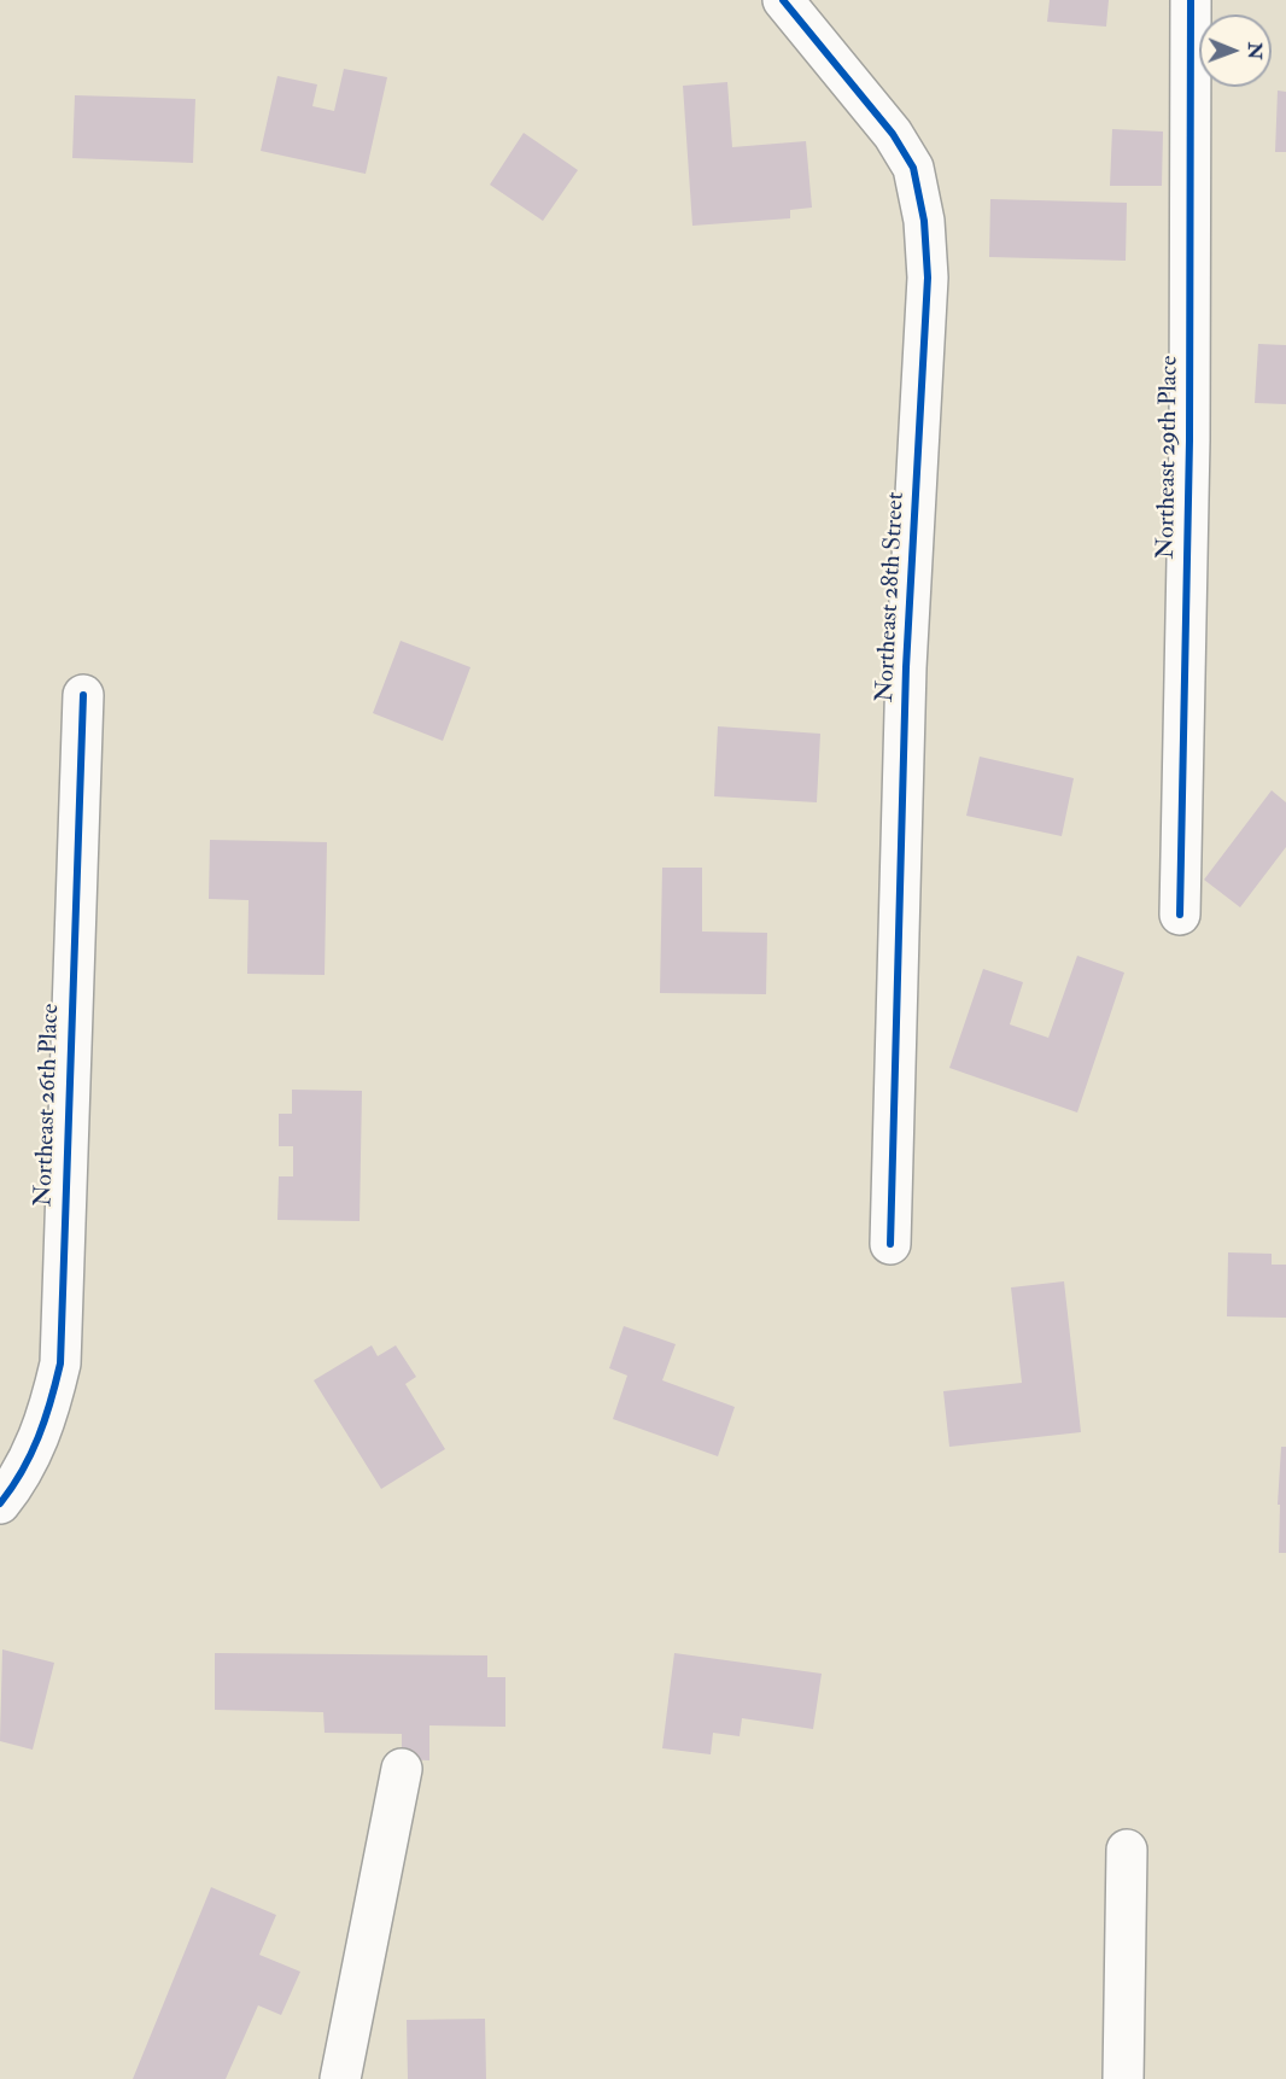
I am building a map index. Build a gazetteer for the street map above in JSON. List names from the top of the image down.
{
  "streets": {
    "street": ["Northeast 29th Place", "Northeast 28th Street", "Northeast 26th Place"]
  },
  "north": "right"
}
